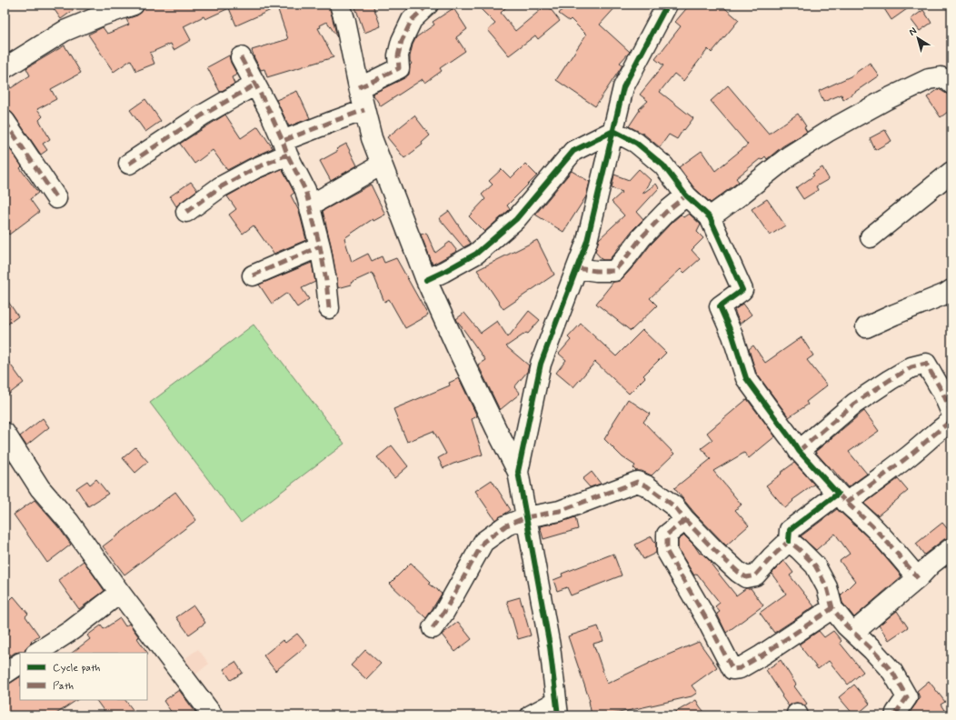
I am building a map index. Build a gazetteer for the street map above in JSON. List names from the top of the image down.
{
  "legend": ["Cycle path", "Path"],
  "north": "top left"
}
